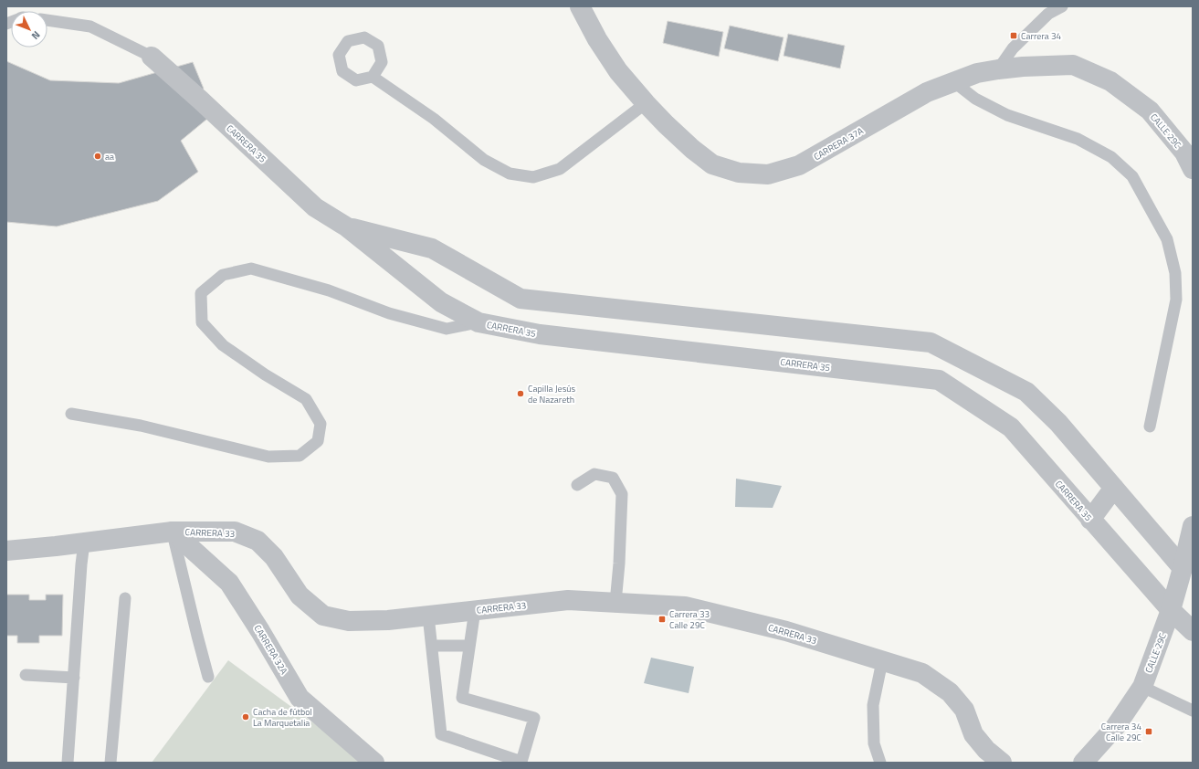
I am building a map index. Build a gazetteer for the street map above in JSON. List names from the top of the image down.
{
  "streets": {
    "street": [
      "CALLE 29C",
      "CARRERA 35",
      "CARRERA 37A",
      "CARRERA 33",
      "CARRERA 32A"
    ]
  },
  "crossings": [
    ["CALLE 29C", "CARRERA 35"],
    ["CALLE 29C", "CARRERA 37A"],
    ["CARRERA 33", "CARRERA 32A"]
  ],
  "places": {
    "transit": ["Carrera 34", "Carrera 33 Calle 29C", "Carrera 34 Calle 29C"],
    "other": ["aa", "Capilla Jesús de Nazareth", "Cacha de fútbol La Marquetalia"]
  },
  "north": "bottom right"
}
